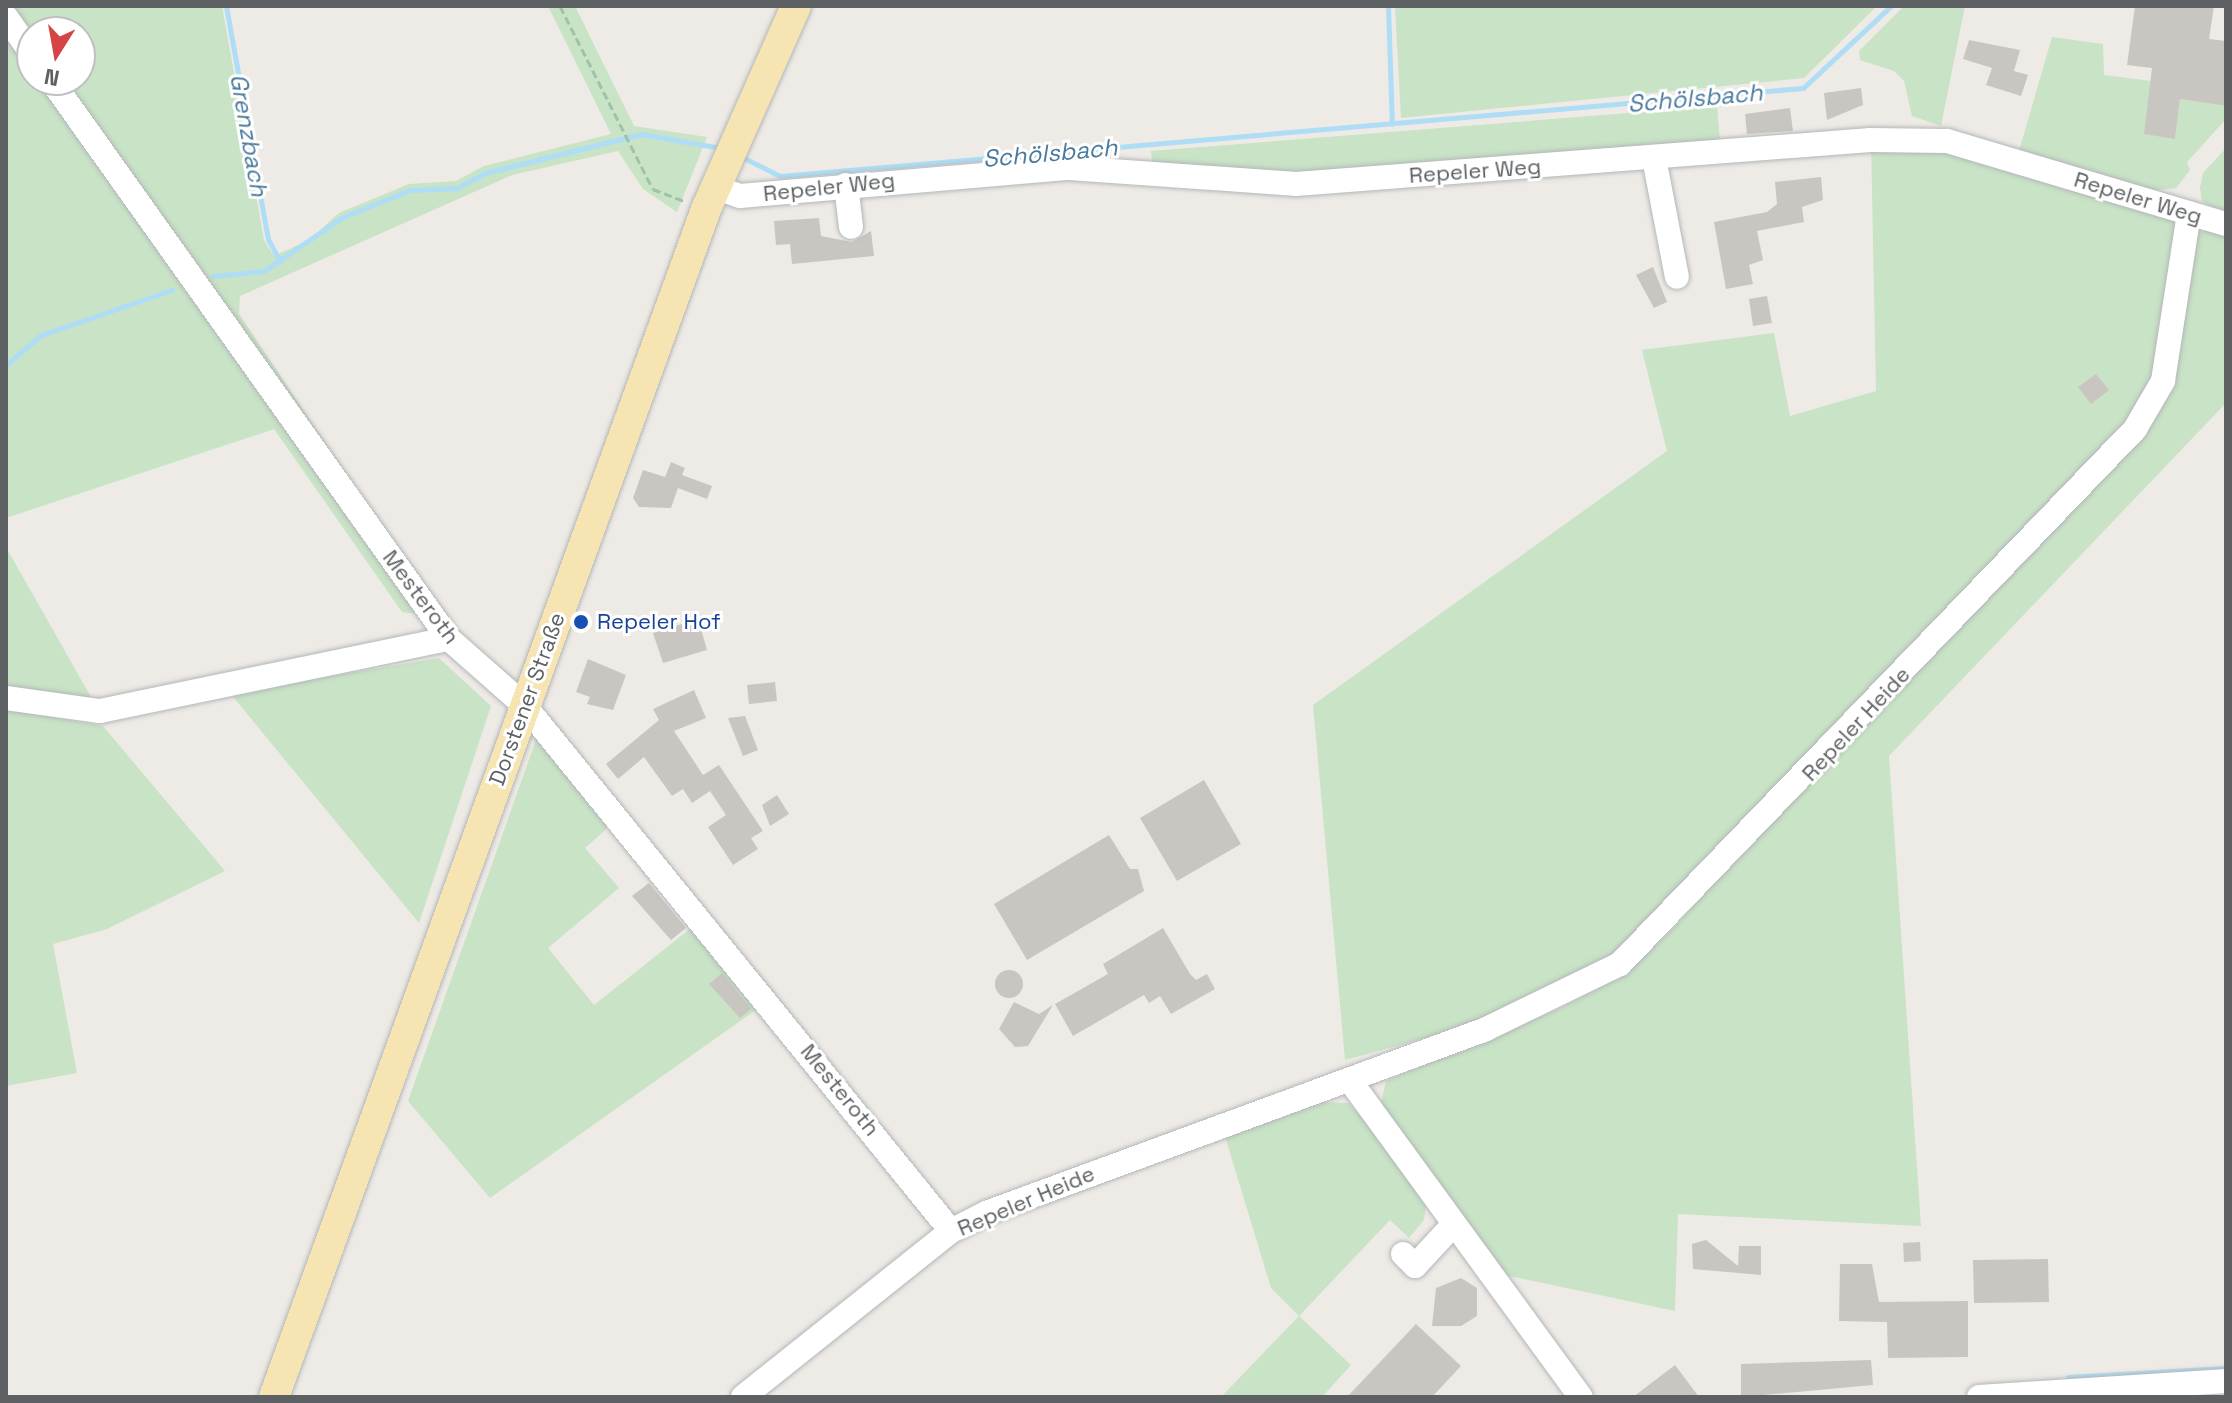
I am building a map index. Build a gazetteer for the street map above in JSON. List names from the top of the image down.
{
  "streets": {
    "main road": ["Dorstener Straße"],
    "street": ["Repeler Weg", "Mesteroth", "Repeler Heide"]
  },
  "crossings": [
    ["Repeler Weg", "Dorstener Straße"],
    ["Repeler Weg", "Repeler Heide"],
    ["Mesteroth", "Dorstener Straße"],
    ["Mesteroth", "Repeler Heide"]
  ],
  "water": ["Schölsbach", "Grenzbach"],
  "places": ["Repeler Hof"],
  "north": "bottom"
}
